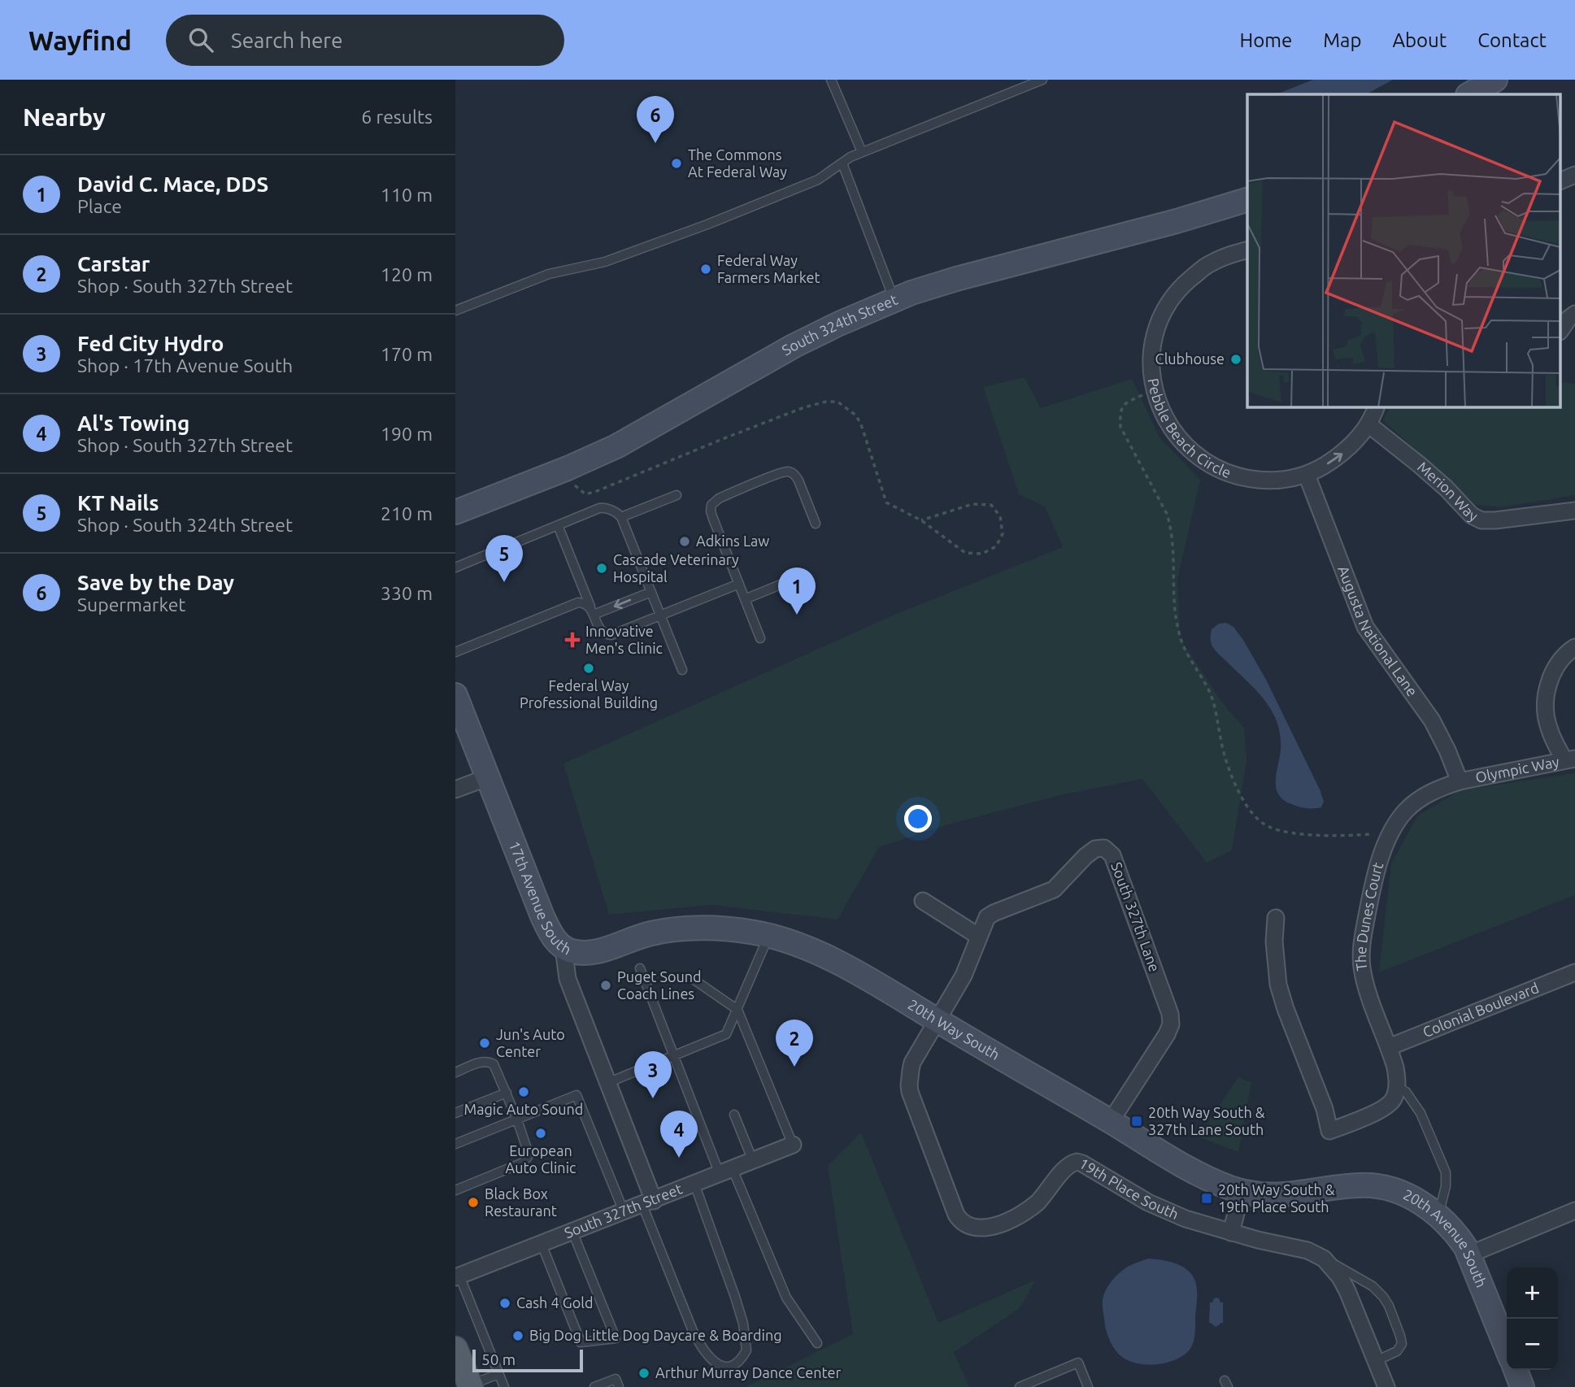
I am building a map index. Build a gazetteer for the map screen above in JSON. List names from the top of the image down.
{
  "streets": {
    "street": [
      "South 324th Street",
      "Pebble Beach Circle",
      "Merion Way",
      "Augusta National Lane",
      "Olympic Way",
      "17th Avenue South",
      "South 327th Lane",
      "The Dunes Court",
      "Colonial Boulevard",
      "20th Way South",
      "19th Place South",
      "South 327th Street",
      "20th Avenue South"
    ]
  },
  "crossings": [
    ["Pebble Beach Circle", "Merion Way"],
    ["Pebble Beach Circle", "Augusta National Lane"],
    ["Augusta National Lane", "Olympic Way"],
    ["Augusta National Lane", "The Dunes Court"],
    ["Olympic Way", "The Dunes Court"],
    ["17th Avenue South", "20th Way South"],
    ["17th Avenue South", "South 327th Street"],
    ["South 327th Lane", "20th Way South"],
    ["South 327th Lane", "19th Place South"],
    ["The Dunes Court", "Colonial Boulevard"],
    ["20th Way South", "19th Place South"],
    ["20th Way South", "20th Avenue South"]
  ],
  "places": {
    "other": [
      "The Commons At Federal Way",
      "Federal Way Farmers Market",
      "Clubhouse",
      "Adkins Law",
      "Cascade Veterinary Hospital",
      "Federal Way Professional Building",
      "Puget Sound Coach Lines",
      "Jun's Auto Center",
      "Magic Auto Sound",
      "European Auto Clinic",
      "Black Box Restaurant",
      "Cash 4 Gold",
      "Big Dog Little Dog Daycare & Boarding",
      "Arthur Murray Dance Center"
    ],
    "health": ["Innovative Men's Clinic"],
    "transit": ["20th Way South & 327th Lane South", "20th Way South & 19th Place South"]
  },
  "scale_bar": "50 m",
  "page": {
    "header": "Wayfind",
    "search": "Search here",
    "nav": [
      "Home",
      "Map",
      "About",
      "Contact"
    ],
    "heading": ["Nearby", "6 results"],
    "pins": [
      "6",
      "5",
      "1",
      "2",
      "3",
      "4"
    ],
    "list": [
      {
        "mark": "1",
        "name": "David C. Mace, DDS",
        "note": "Place",
        "value": "110 m"
      },
      {
        "mark": "2",
        "name": "Carstar",
        "note": "Shop · South 327th Street",
        "value": "120 m"
      },
      {
        "mark": "3",
        "name": "Fed City Hydro",
        "note": "Shop · 17th Avenue South",
        "value": "170 m"
      },
      {
        "mark": "4",
        "name": "Al's Towing",
        "note": "Shop · South 327th Street",
        "value": "190 m"
      },
      {
        "mark": "5",
        "name": "KT Nails",
        "note": "Shop · South 324th Street",
        "value": "210 m"
      },
      {
        "mark": "6",
        "name": "Save by the Day",
        "note": "Supermarket",
        "value": "330 m"
      }
    ],
    "map_buttons": ["+", "−"],
    "scale": "50 m"
  }
}
